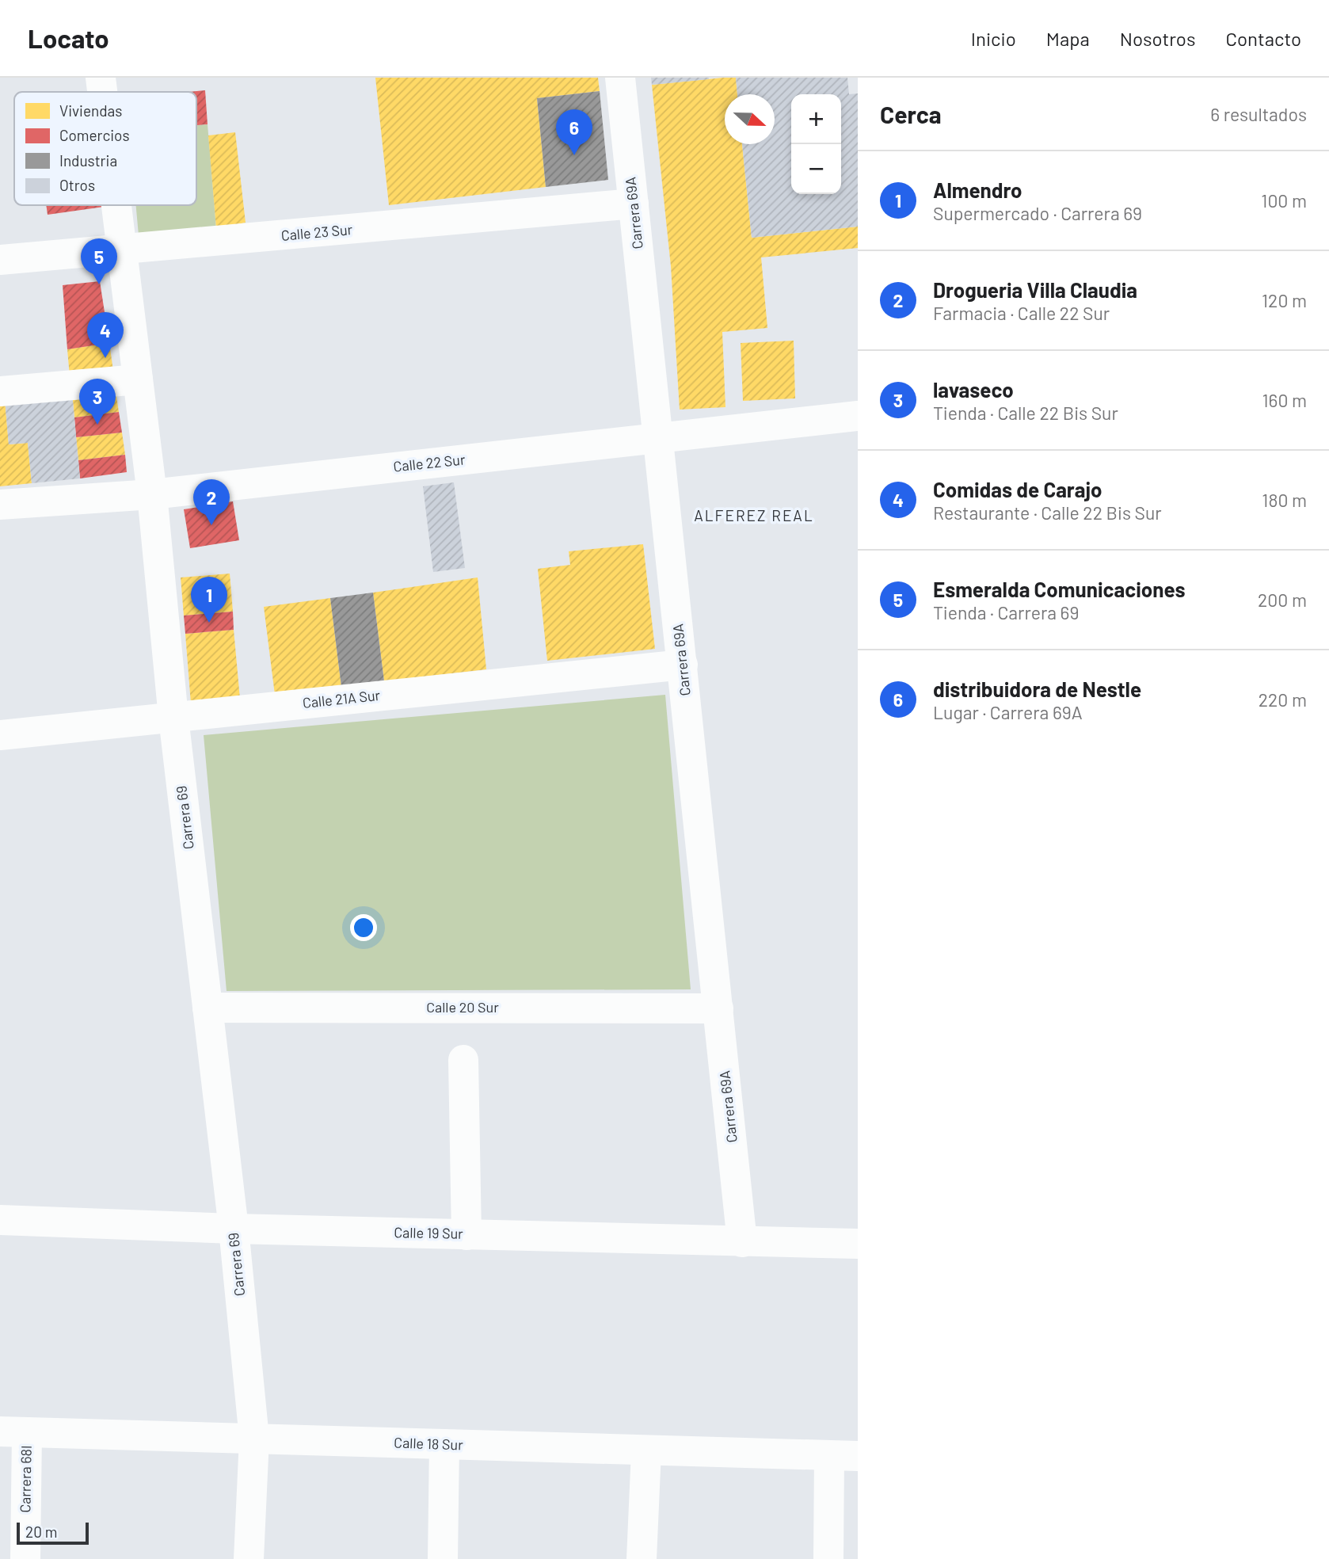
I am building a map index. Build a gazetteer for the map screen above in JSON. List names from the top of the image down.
{
  "streets": {
    "street": [
      "Carrera 69A",
      "Calle 23 Sur",
      "Calle 22 Sur",
      "Calle 21A Sur",
      "Carrera 69",
      "Calle 20 Sur",
      "Calle 19 Sur",
      "Calle 18 Sur",
      "Carrera 68I"
    ]
  },
  "crossings": [
    ["Carrera 69A", "Calle 23 Sur"],
    ["Carrera 69A", "Calle 22 Sur"],
    ["Carrera 69A", "Calle 21A Sur"],
    ["Carrera 69A", "Calle 20 Sur"],
    ["Carrera 69A", "Calle 19 Sur"],
    ["Calle 23 Sur", "Carrera 69"],
    ["Calle 22 Sur", "Carrera 69"],
    ["Calle 21A Sur", "Carrera 69"],
    ["Carrera 69", "Calle 20 Sur"],
    ["Carrera 69", "Calle 19 Sur"],
    ["Carrera 69", "Calle 18 Sur"],
    ["Calle 18 Sur", "Carrera 68I"]
  ],
  "districts": ["ALFEREZ REAL"],
  "legend": [
    "Viviendas",
    "Comercios",
    "Industria",
    "Otros"
  ],
  "scale_bar": "20 m",
  "north": "right",
  "page": {
    "header": "Locato",
    "nav": [
      "Inicio",
      "Mapa",
      "Nosotros",
      "Contacto"
    ],
    "heading": ["Cerca", "6 resultados"],
    "map_buttons": ["+", "−"],
    "pins": [
      "6",
      "5",
      "4",
      "3",
      "2",
      "1"
    ],
    "list": [
      {
        "mark": "1",
        "name": "Almendro",
        "note": "Supermercado · Carrera 69",
        "value": "100 m"
      },
      {
        "mark": "2",
        "name": "Drogueria Villa Claudia",
        "note": "Farmacia · Calle 22 Sur",
        "value": "120 m"
      },
      {
        "mark": "3",
        "name": "lavaseco",
        "note": "Tienda · Calle 22 Bis Sur",
        "value": "160 m"
      },
      {
        "mark": "4",
        "name": "Comidas de Carajo",
        "note": "Restaurante · Calle 22 Bis Sur",
        "value": "180 m"
      },
      {
        "mark": "5",
        "name": "Esmeralda Comunicaciones",
        "note": "Tienda · Carrera 69",
        "value": "200 m"
      },
      {
        "mark": "6",
        "name": "distribuidora de Nestle",
        "note": "Lugar · Carrera 69A",
        "value": "220 m"
      }
    ],
    "scale": "20 m"
  }
}
